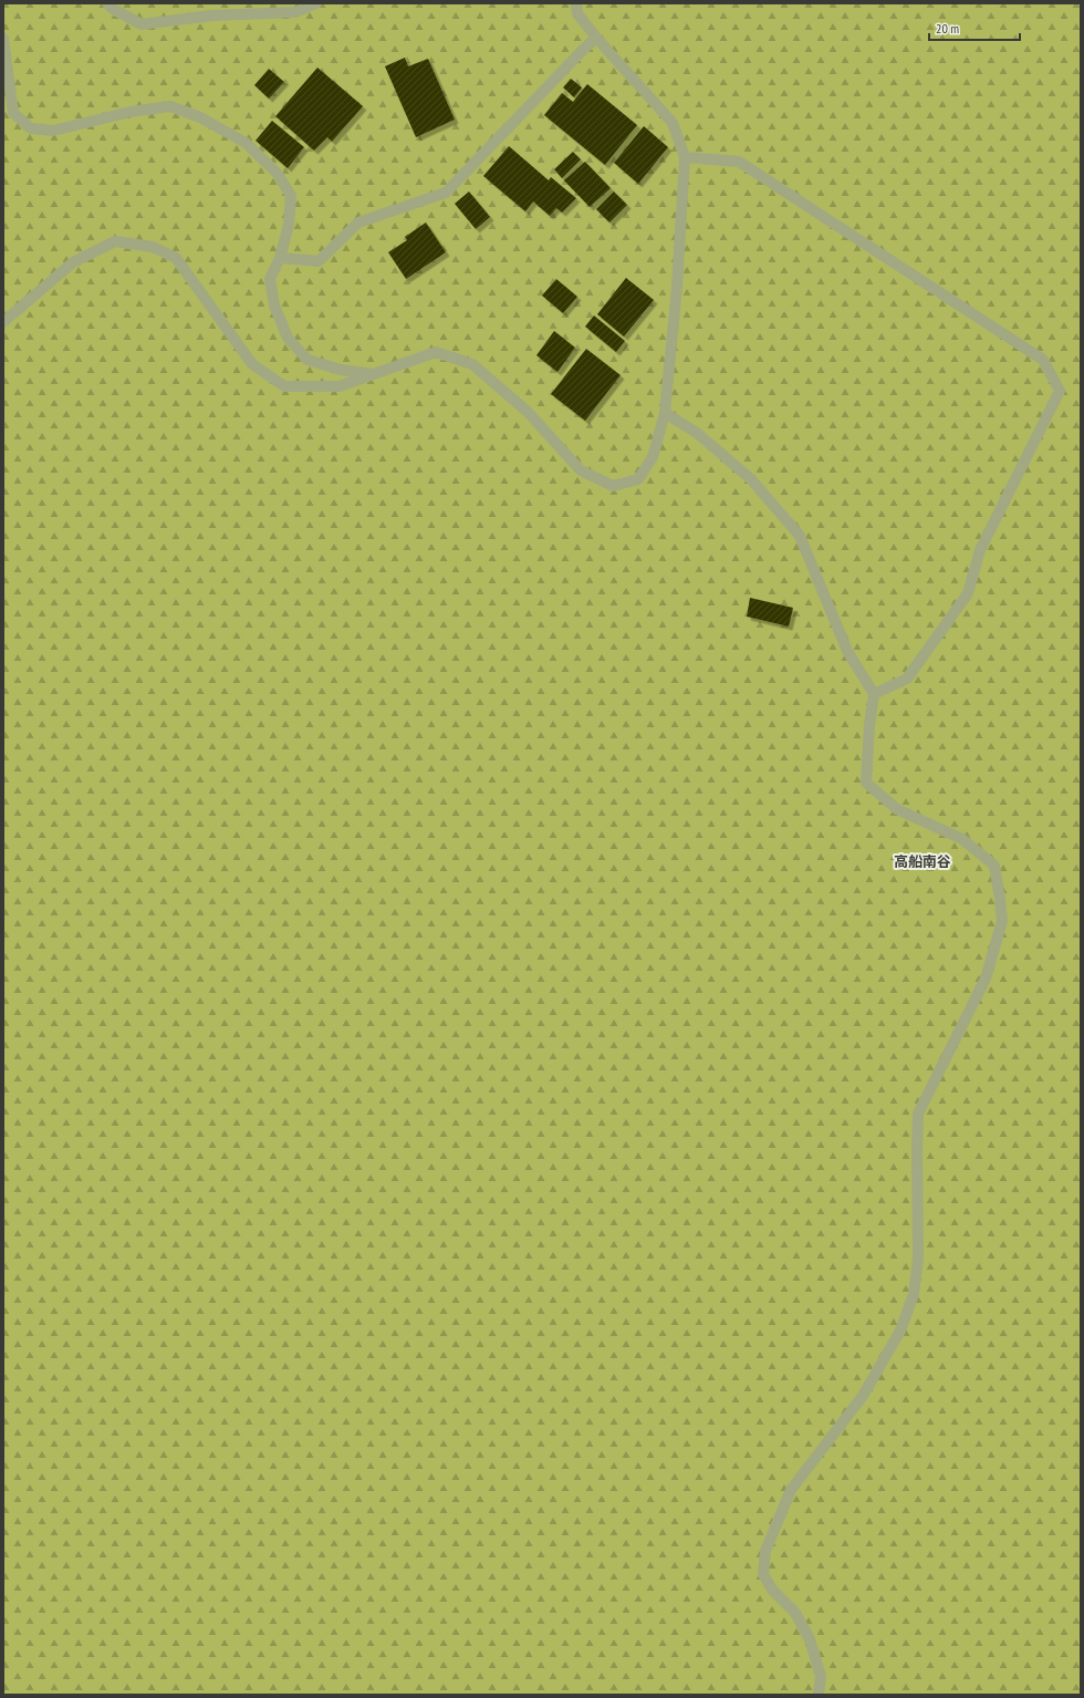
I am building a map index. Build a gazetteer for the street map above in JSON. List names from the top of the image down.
{
  "districts": ["高船南谷"],
  "scale_bar": "20 m"
}
